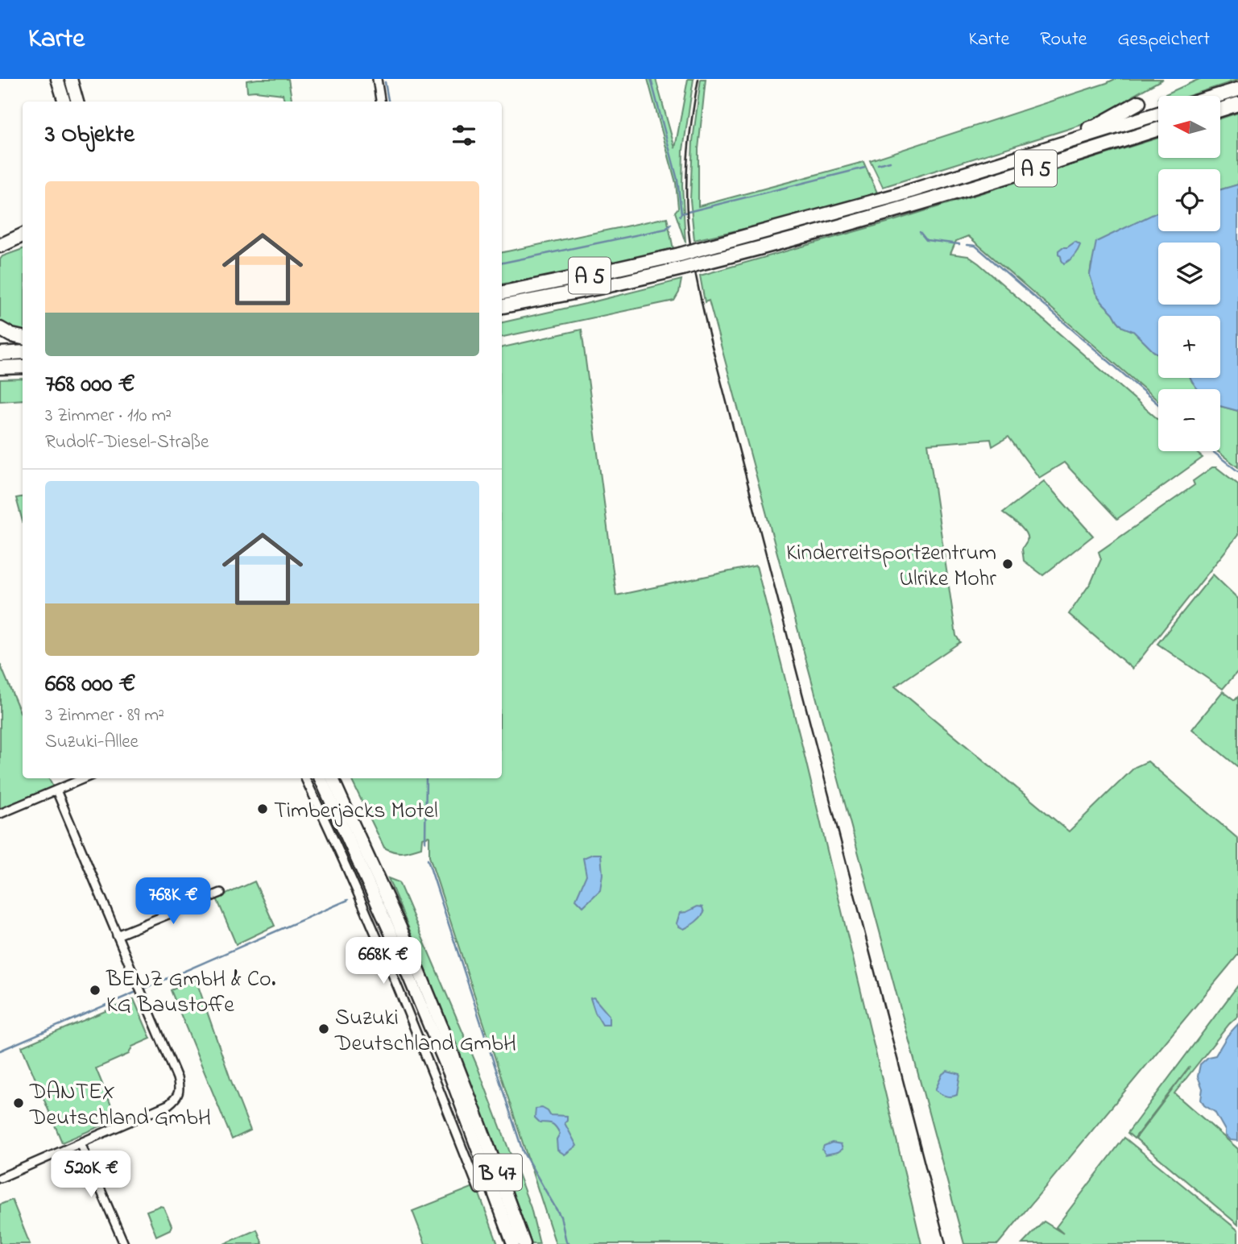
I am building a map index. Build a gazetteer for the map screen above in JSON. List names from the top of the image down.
{
  "streets": {
    "highway": ["A 5"],
    "main road": ["B 47"]
  },
  "places": [
    "Kinderreitsportzentrum Ulrike Mohr",
    "Timberjacks Motel",
    "BENZ GmbH & Co. KG Baustoffe",
    "Suzuki Deutschland GmbH",
    "DANTEX Deutschland GmbH"
  ],
  "north": "left",
  "page": {
    "header": "Karte",
    "nav": ["Karte", "Route", "Gespeichert"],
    "map_buttons": ["+", "−"],
    "heading": "3 Objekte",
    "list": [
      {
        "name": "768 000 €",
        "note": "3 Zimmer · 110 m² · Rudolf-Diesel-Straße"
      },
      {
        "name": "668 000 €",
        "note": "3 Zimmer · 89 m² · Suzuki-Allee"
      }
    ],
    "price": ["768K €", "668K €", "520K €"]
  }
}
